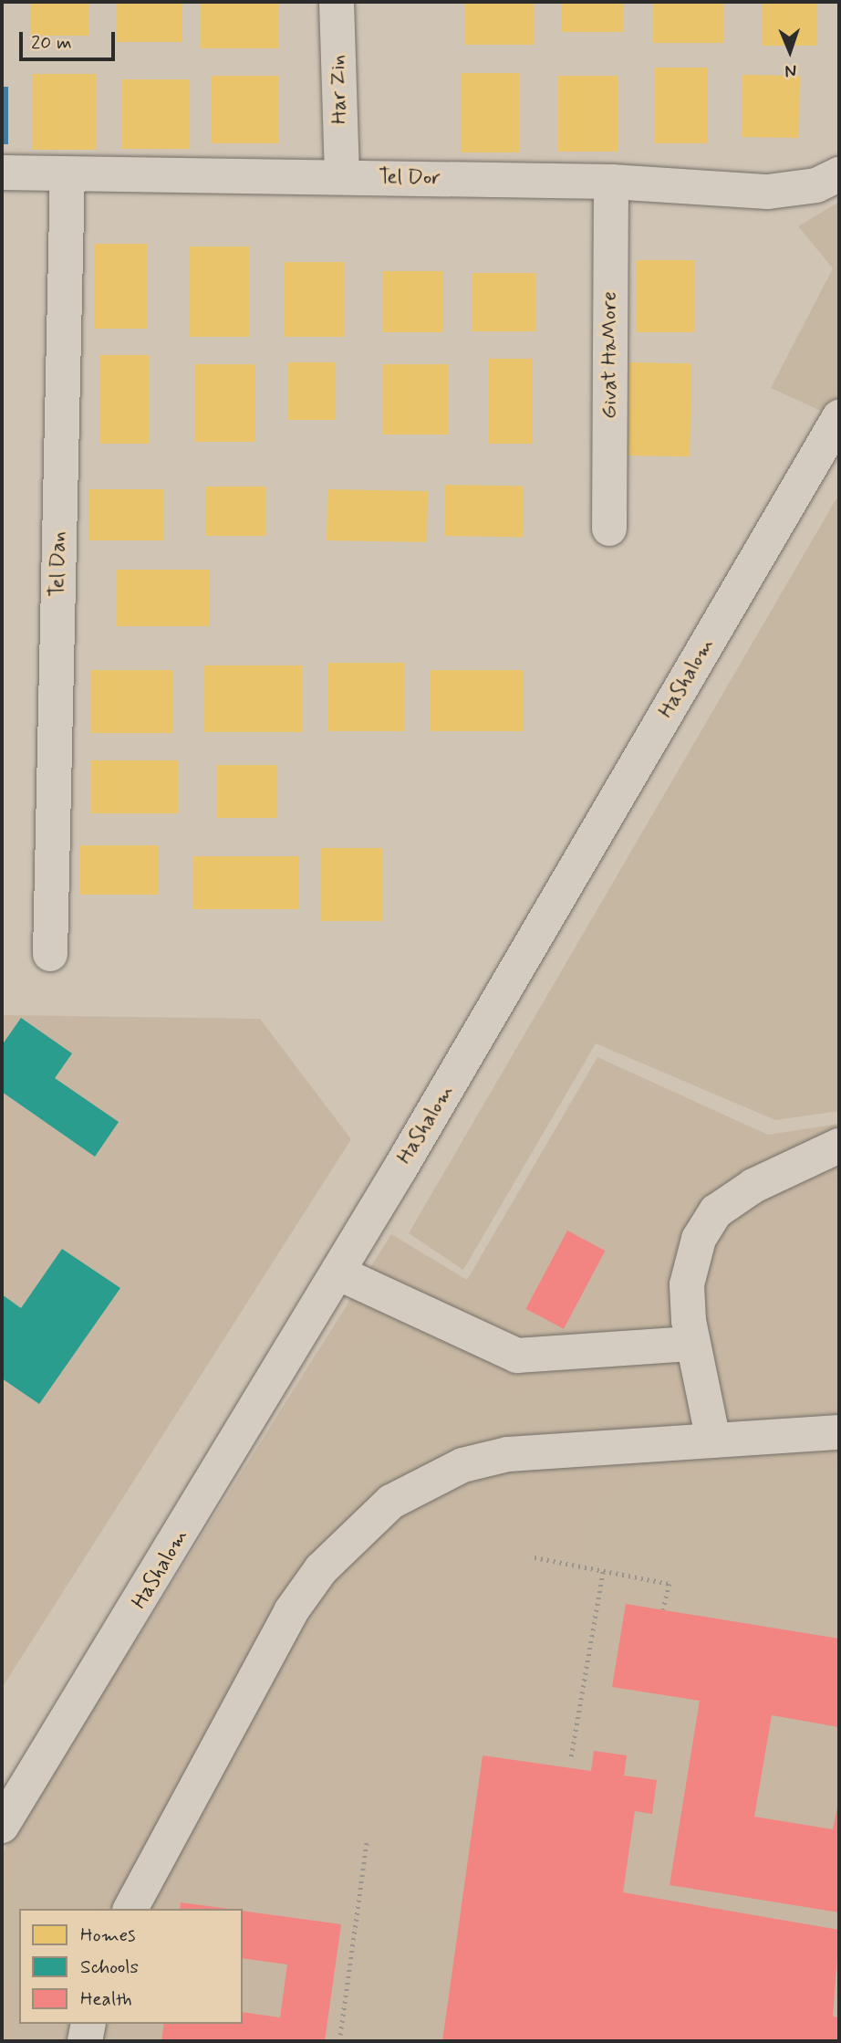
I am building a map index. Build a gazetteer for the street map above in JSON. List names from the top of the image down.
{
  "streets": {
    "street": [
      "Har Zin",
      "Tel Dor",
      "Givat HaMore",
      "Tel Dan",
      "HaShalom"
    ]
  },
  "crossings": [
    ["Har Zin", "Tel Dor"],
    ["Tel Dor", "Givat HaMore"],
    ["Tel Dor", "Tel Dan"]
  ],
  "legend": ["Homes", "Schools", "Health"],
  "scale_bar": "20 m",
  "north": "bottom"
}
